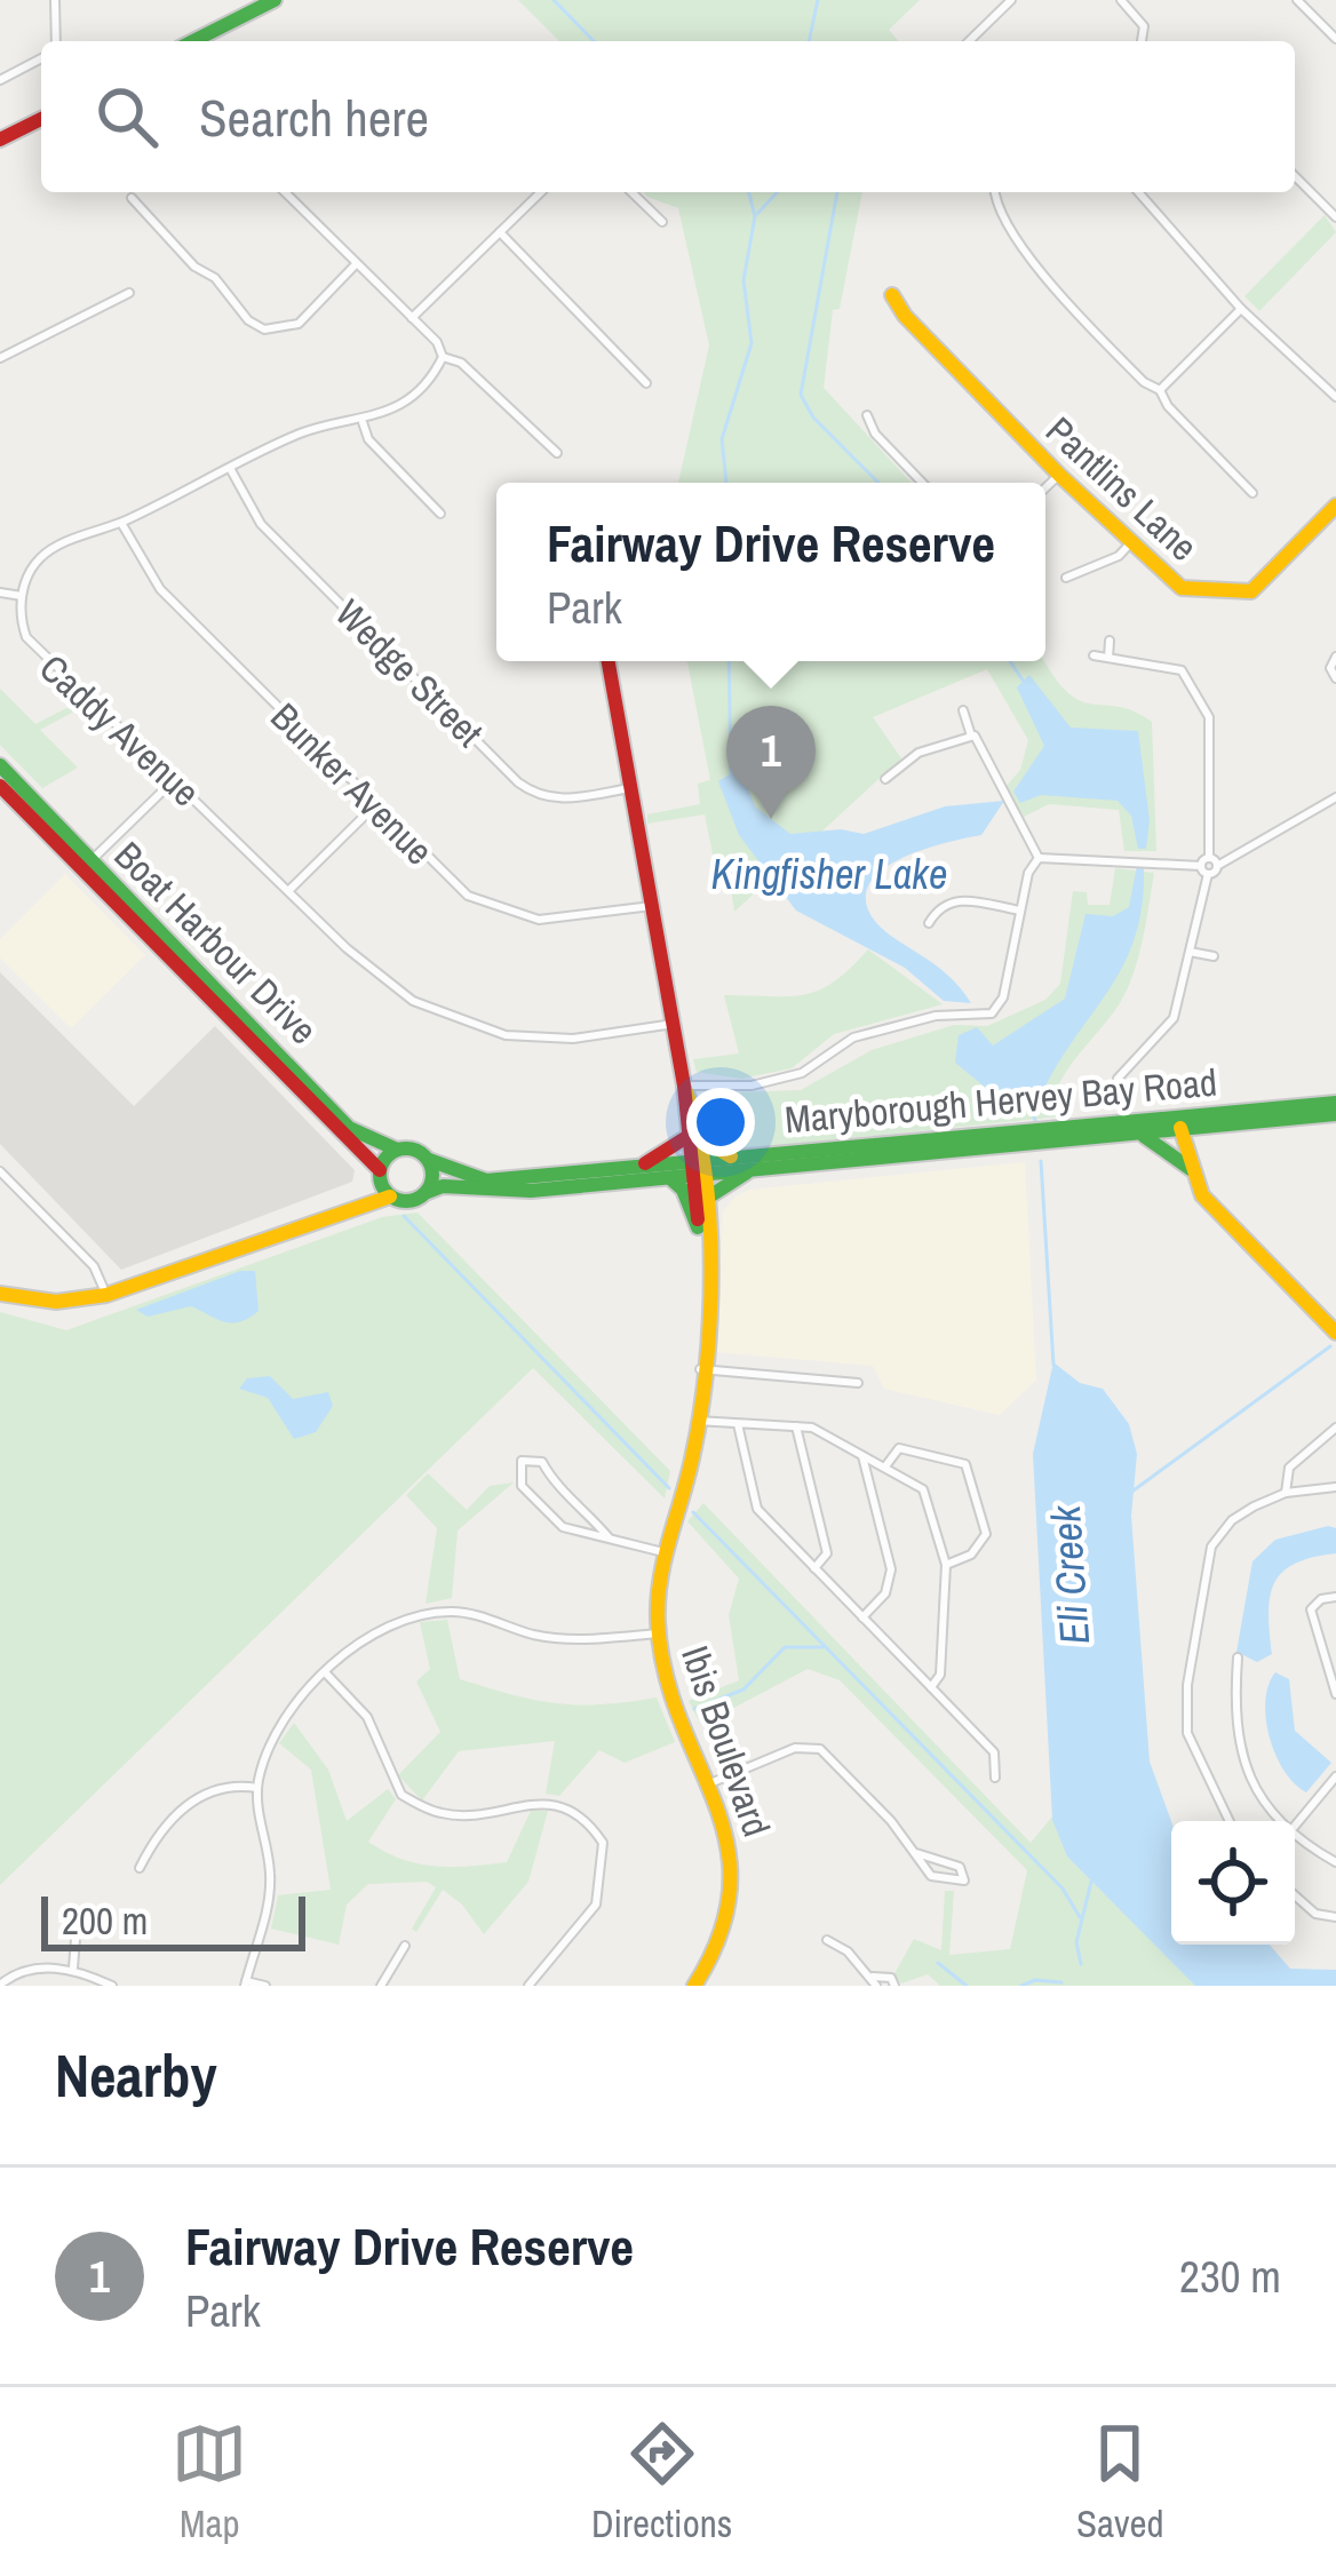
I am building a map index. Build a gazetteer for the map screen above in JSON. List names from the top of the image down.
{
  "streets": {
    "main road": [
      "Pantlins Lane",
      "Boat Harbour Drive",
      "Maryborough Hervey Bay Road",
      "Ibis Boulevard"
    ],
    "street": ["Wedge Street", "Caddy Avenue", "Bunker Avenue"]
  },
  "crossings": [
    ["Boat Harbour Drive", "Maryborough Hervey Bay Road"],
    ["Maryborough Hervey Bay Road", "Ibis Boulevard"]
  ],
  "water": ["Kingfisher Lake", "Eli Creek"],
  "scale_bar": "200 m",
  "page": {
    "search": "Search here",
    "popup": ["Fairway Drive Reserve", "Park"],
    "pins": "1",
    "scale": "200 m",
    "heading": "Nearby",
    "list": [
      {
        "mark": "1",
        "name": "Fairway Drive Reserve",
        "note": "Park",
        "value": "230 m"
      }
    ],
    "nav": ["Map", "Directions", "Saved"]
  }
}
